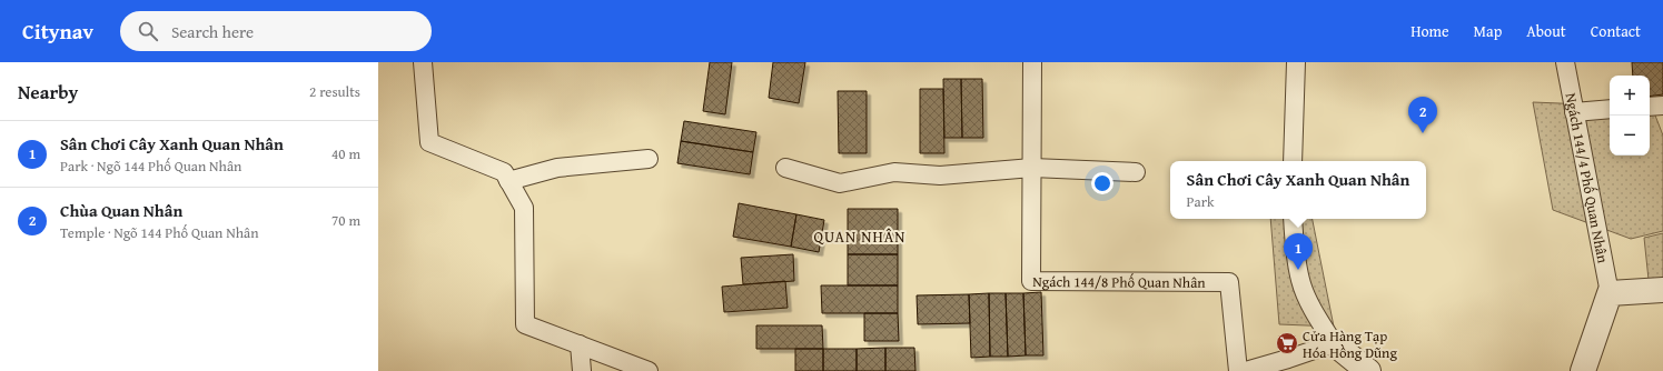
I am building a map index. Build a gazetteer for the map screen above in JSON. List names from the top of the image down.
{
  "streets": {
    "lane": ["Ngách 144/4 Phố Quan Nhân", "Ngách 144/8 Phố Quan Nhân"]
  },
  "districts": ["QUAN NHÂN"],
  "places": {
    "supermarket": ["Cửa Hàng Tạp Hóa Hồng Dũng"]
  },
  "page": {
    "header": "Citynav",
    "search": "Search here",
    "nav": [
      "Home",
      "Map",
      "About",
      "Contact"
    ],
    "heading": ["Nearby", "2 results"],
    "map_buttons": ["+", "−"],
    "pins": ["2", "1"],
    "list": [
      {
        "mark": "1",
        "name": "Sân Chơi Cây Xanh Quan Nhân",
        "note": "Park · Ngõ 144 Phố Quan Nhân",
        "value": "40 m"
      },
      {
        "mark": "2",
        "name": "Chùa Quan Nhân",
        "note": "Temple · Ngõ 144 Phố Quan Nhân",
        "value": "70 m"
      }
    ],
    "popup": ["Sân Chơi Cây Xanh Quan Nhân", "Park"]
  }
}
